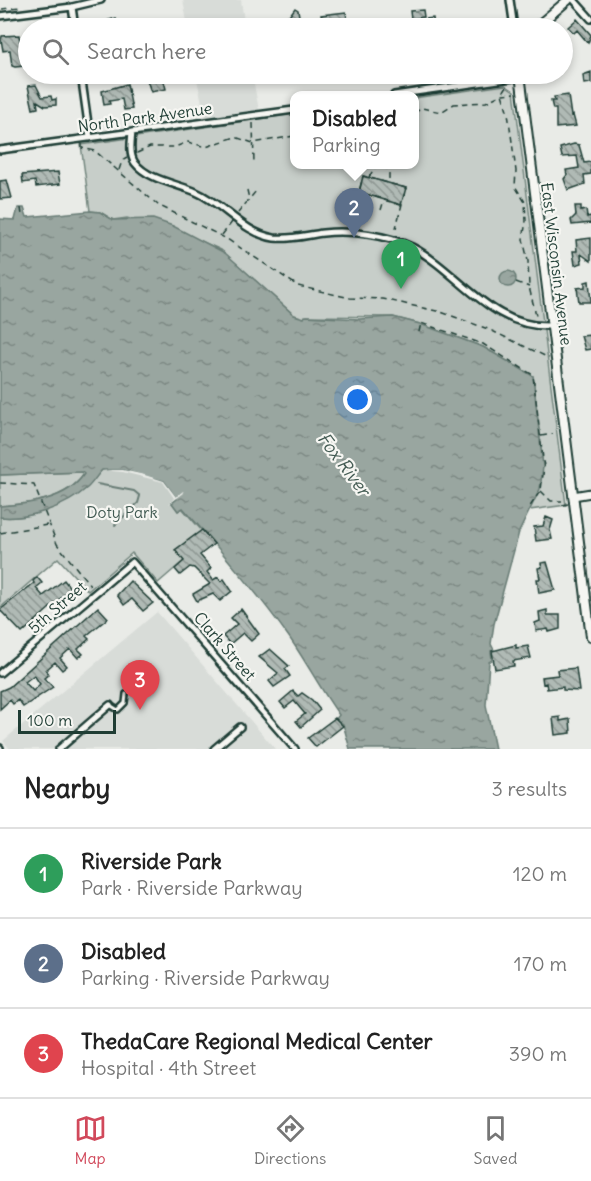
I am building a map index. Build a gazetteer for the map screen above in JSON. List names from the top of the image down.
{
  "streets": {
    "main road": ["East Wisconsin Avenue"],
    "street": ["North Park Avenue", "5th Street", "Clark Street"]
  },
  "crossings": [
    ["5th Street", "Clark Street"]
  ],
  "water": ["Fox River"],
  "parks": ["Doty Park"],
  "scale_bar": "100 m",
  "page": {
    "search": "Search here",
    "popup": ["Disabled", "Parking"],
    "pins": ["2", "1", "3"],
    "scale": "100 m",
    "heading": ["Nearby", "3 results"],
    "list": [
      {
        "mark": "1",
        "name": "Riverside Park",
        "note": "Park · Riverside Parkway",
        "value": "120 m"
      },
      {
        "mark": "2",
        "name": "Disabled",
        "note": "Parking · Riverside Parkway",
        "value": "170 m"
      },
      {
        "mark": "3",
        "name": "ThedaCare Regional Medical Center",
        "note": "Hospital · 4th Street",
        "value": "390 m"
      }
    ],
    "nav": ["Map", "Directions", "Saved"]
  }
}
